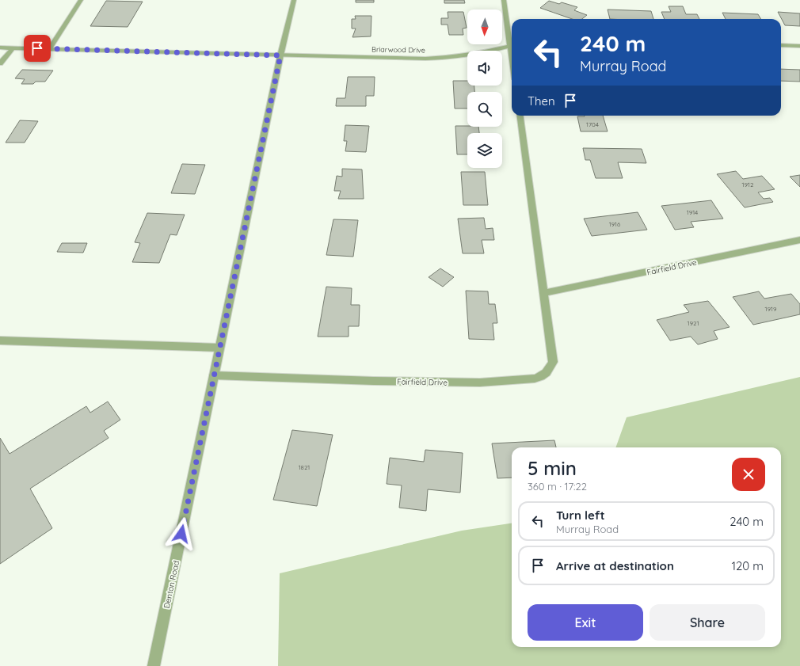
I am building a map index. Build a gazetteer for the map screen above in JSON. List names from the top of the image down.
{
  "streets": {
    "street": ["Briarwood Drive", "Fairfield Drive", "Denton Road"]
  },
  "crossings": [
    ["Briarwood Drive", "Denton Road"],
    ["Fairfield Drive", "Denton Road"]
  ],
  "house_numbers": [
    "1704",
    "1912",
    "1914",
    "1916",
    "1919",
    "1921",
    "1821"
  ],
  "north": "bottom",
  "page": {
    "turn": ["240 m", "Murray Road"],
    "then": "Then",
    "heading": ["5 min", "360 m · 17:22"],
    "list": [
      {
        "name": "Turn left",
        "note": "Murray Road",
        "value": "240 m"
      },
      {
        "name": "Arrive at destination",
        "value": "120 m"
      }
    ],
    "buttons": ["Exit", "Share"]
  }
}
